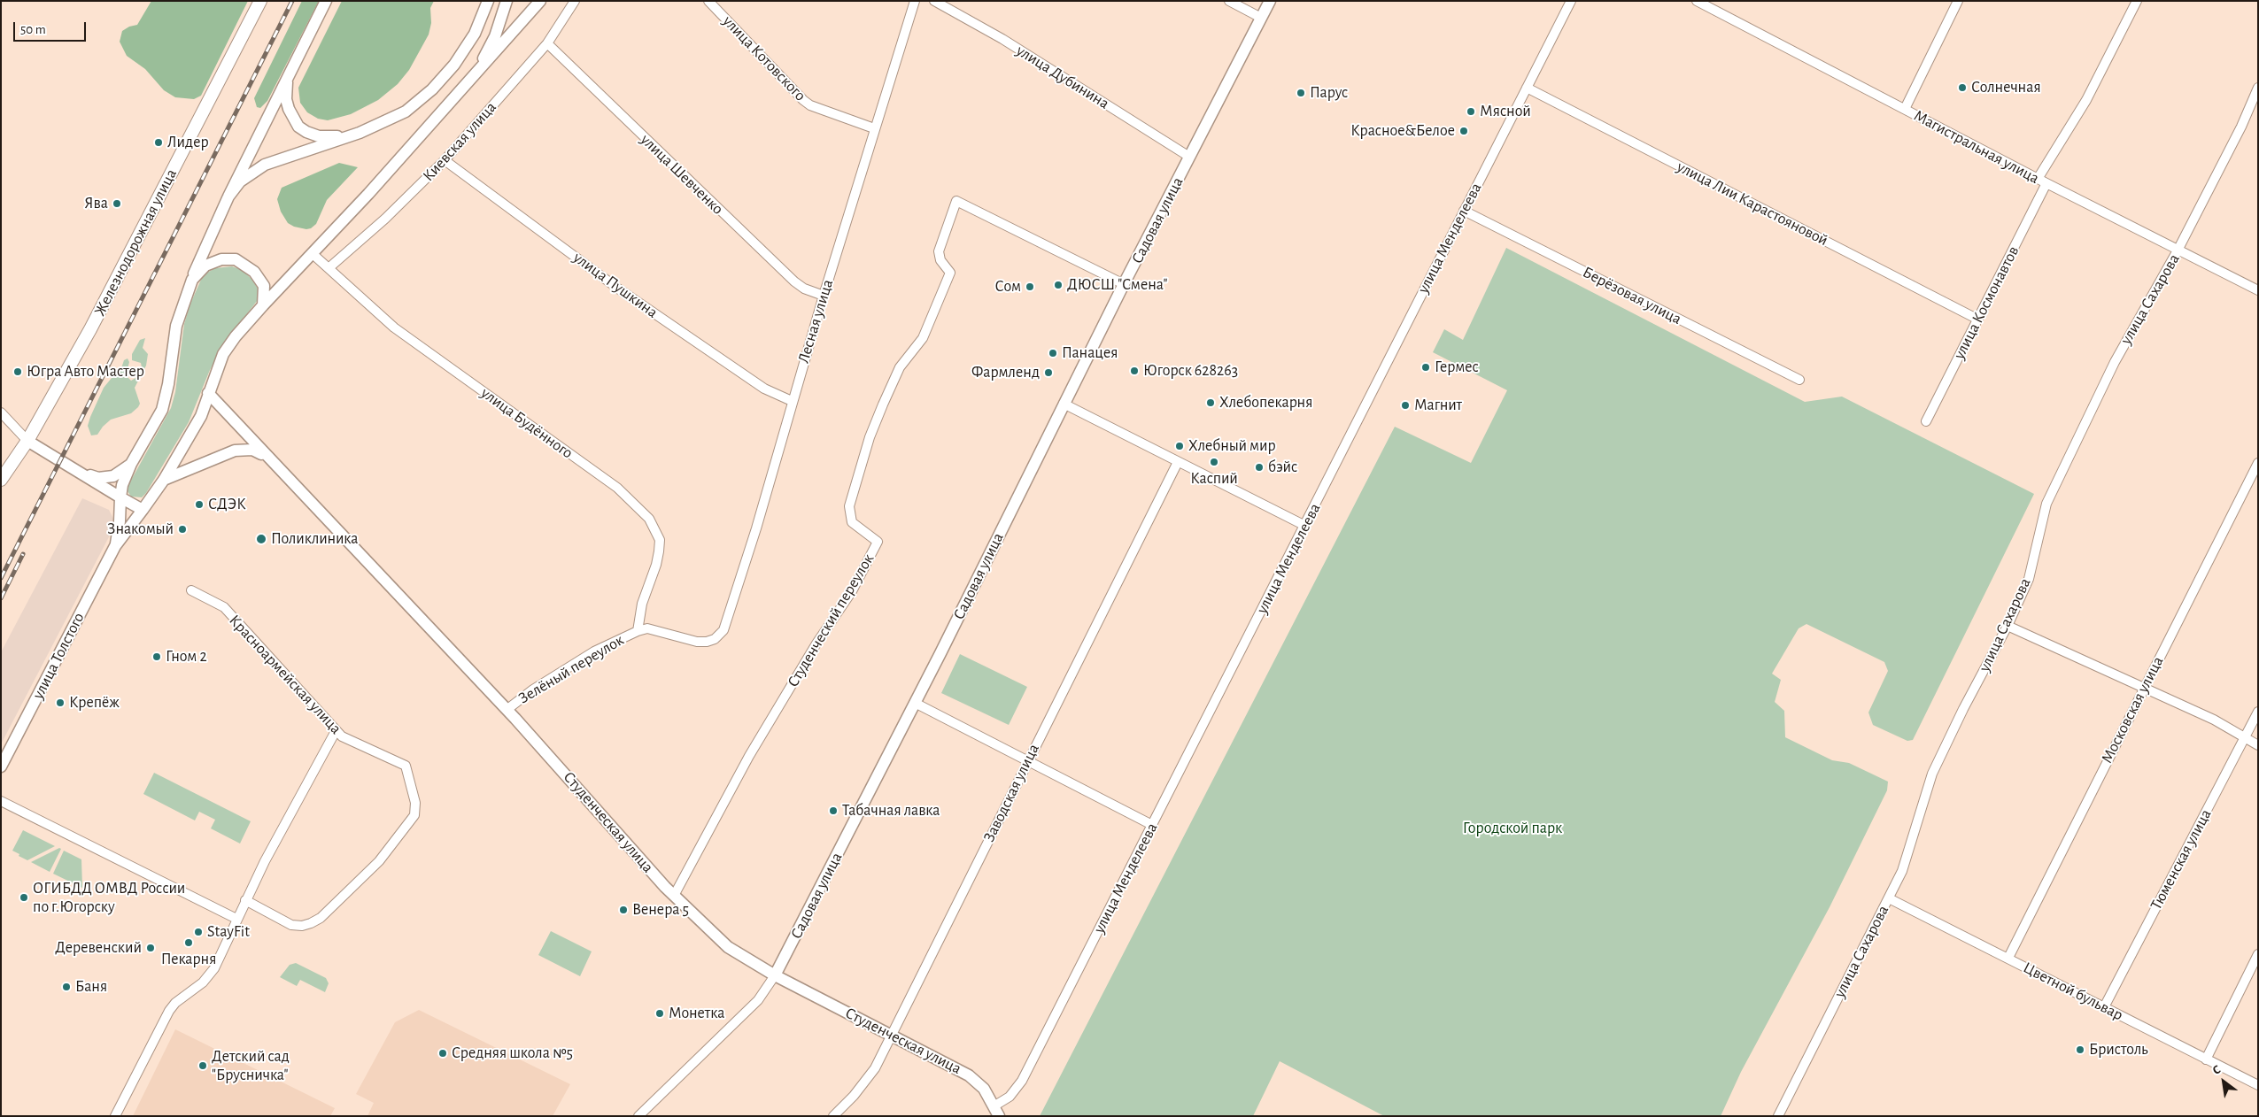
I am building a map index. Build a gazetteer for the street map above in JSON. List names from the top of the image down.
{
  "streets": {
    "main road": ["Железнодорожная улица"],
    "street": [
      "улица Котовского",
      "улица Дубинина",
      "Киевская улица",
      "Магистральная улица",
      "улица Шевченко",
      "улица Лии Карастояновой",
      "Садовая улица",
      "улица Менделеева",
      "улица Пушкина",
      "Берёзовая улица",
      "улица Сахарова",
      "улица Космонавтов",
      "Лесная улица",
      "улица Будённого",
      "Студенческий переулок",
      "улица Толстого",
      "Зелёный переулок",
      "Красноармейская улица",
      "Московская улица",
      "Заводская улица",
      "Студенческая улица",
      "Тюменская улица",
      "Цветной бульвар"
    ]
  },
  "crossings": [
    ["улица Котовского", "Лесная улица"],
    ["улица Дубинина", "Садовая улица"],
    ["Киевская улица", "улица Шевченко"],
    ["Киевская улица", "улица Пушкина"],
    ["Киевская улица", "улица Будённого"],
    ["Магистральная улица", "улица Сахарова"],
    ["Магистральная улица", "улица Космонавтов"],
    ["улица Шевченко", "Лесная улица"],
    ["улица Лии Карастояновой", "улица Менделеева"],
    ["улица Лии Карастояновой", "улица Космонавтов"],
    ["Садовая улица", "Студенческий переулок"],
    ["Садовая улица", "Студенческая улица"],
    ["улица Менделеева", "Берёзовая улица"],
    ["улица Менделеева", "Студенческая улица"],
    ["улица Пушкина", "Лесная улица"],
    ["улица Сахарова", "Цветной бульвар"],
    ["Лесная улица", "Зелёный переулок"],
    ["улица Будённого", "Зелёный переулок"],
    ["Студенческий переулок", "Студенческая улица"],
    ["Зелёный переулок", "Студенческая улица"],
    ["Московская улица", "Цветной бульвар"],
    ["Заводская улица", "Студенческая улица"],
    ["Тюменская улица", "Цветной бульвар"]
  ],
  "parks": ["Городской парк"],
  "places": [
    "Солнечная",
    "Парус",
    "Мясной",
    "Красное&Белое",
    "Лидер",
    "Ява",
    "ДЮСШ \"Смена\"",
    "Сом",
    "Панацея",
    "Гермес",
    "Югорск 628263",
    "Югра Авто Мастер",
    "Фармленд",
    "Хлебопекарня",
    "Магнит",
    "Хлебный мир",
    "Каспий",
    "бэйс",
    "СДЭК",
    "Знакомый",
    "Поликлиника",
    "Гном 2",
    "Крепёж",
    "Табачная лавка",
    "ОГИБДД ОМВД России по г.Югорску",
    "Венера 5",
    "StayFit",
    "Пекарня",
    "Деревенский",
    "Баня",
    "Монетка",
    "Бристоль",
    "Средняя школа №5",
    "Детский сад \"Брусничка\""
  ],
  "scale_bar": "50 m",
  "north": "top left"
}
